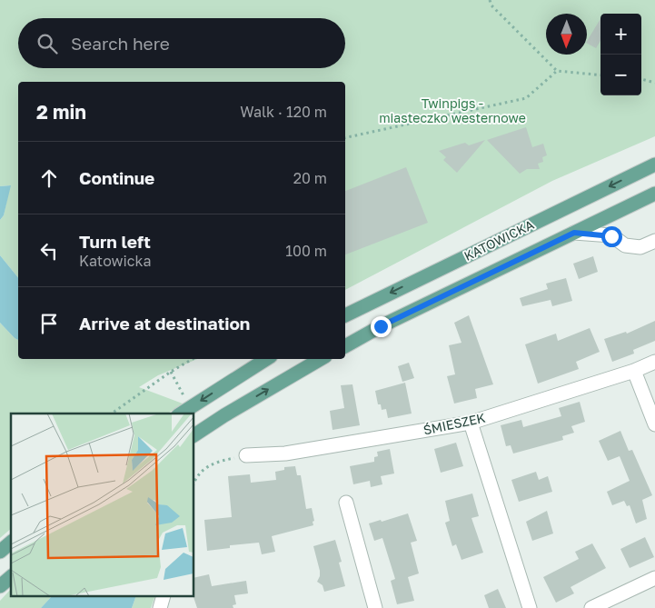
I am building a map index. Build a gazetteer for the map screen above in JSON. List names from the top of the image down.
{
  "streets": {
    "main road": ["KATOWICKA"],
    "street": ["ŚMIESZEK"]
  },
  "parks": ["Twinpigs - miasteczko westernowe"],
  "north": "bottom",
  "page": {
    "map_buttons": ["+", "−"],
    "search": "Search here",
    "heading": ["2 min", "Walk · 120 m"],
    "list": [
      ["Continue", "20 m"],
      ["Turn left", "Katowicka", "100 m"],
      "Arrive at destination"
    ]
  }
}
